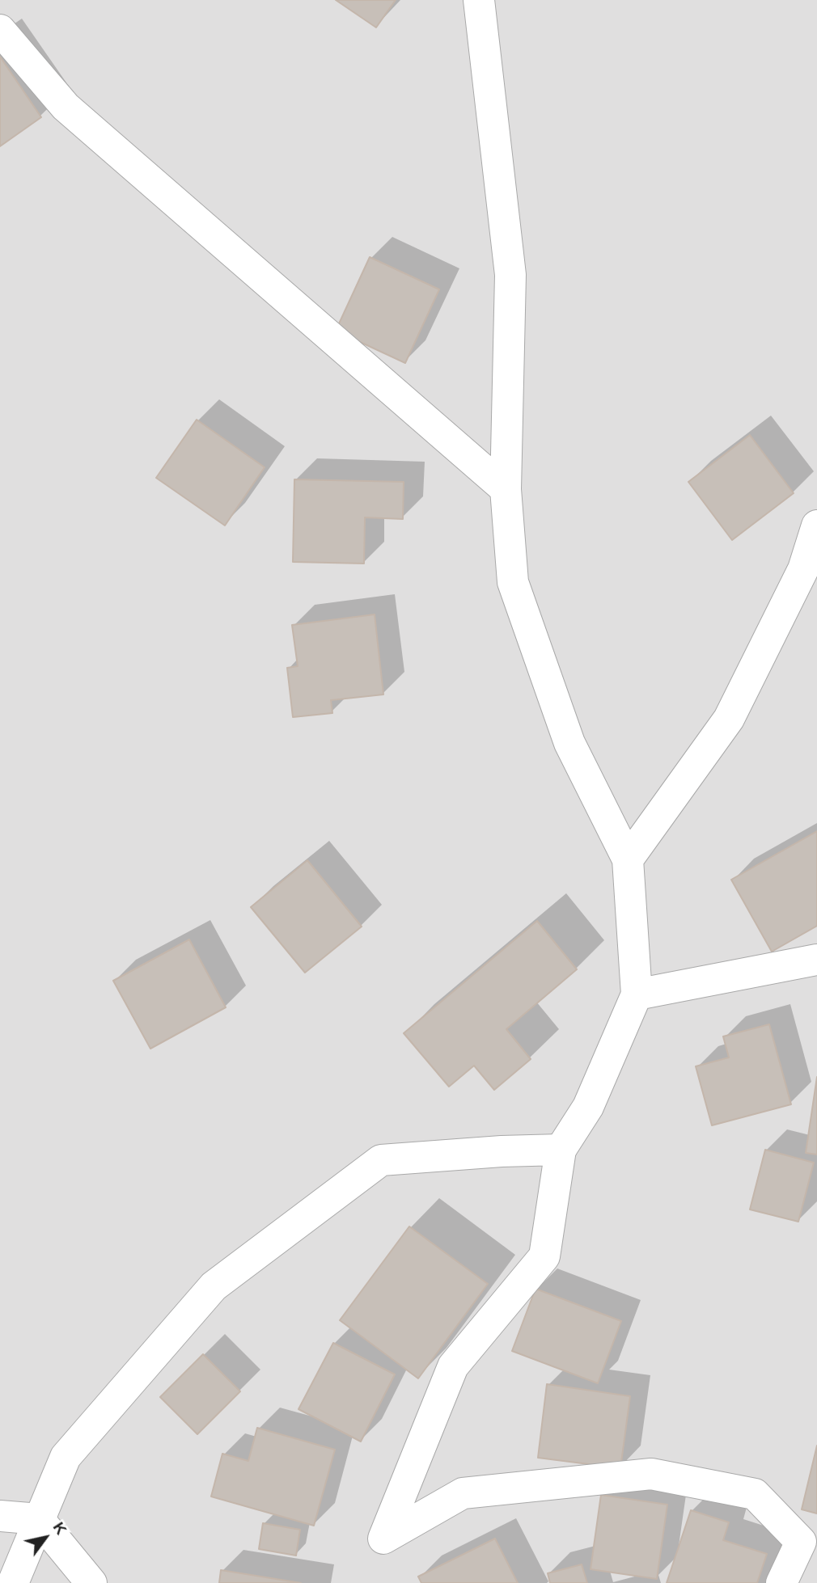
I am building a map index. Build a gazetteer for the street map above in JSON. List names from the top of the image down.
{
  "north": "top right"
}
